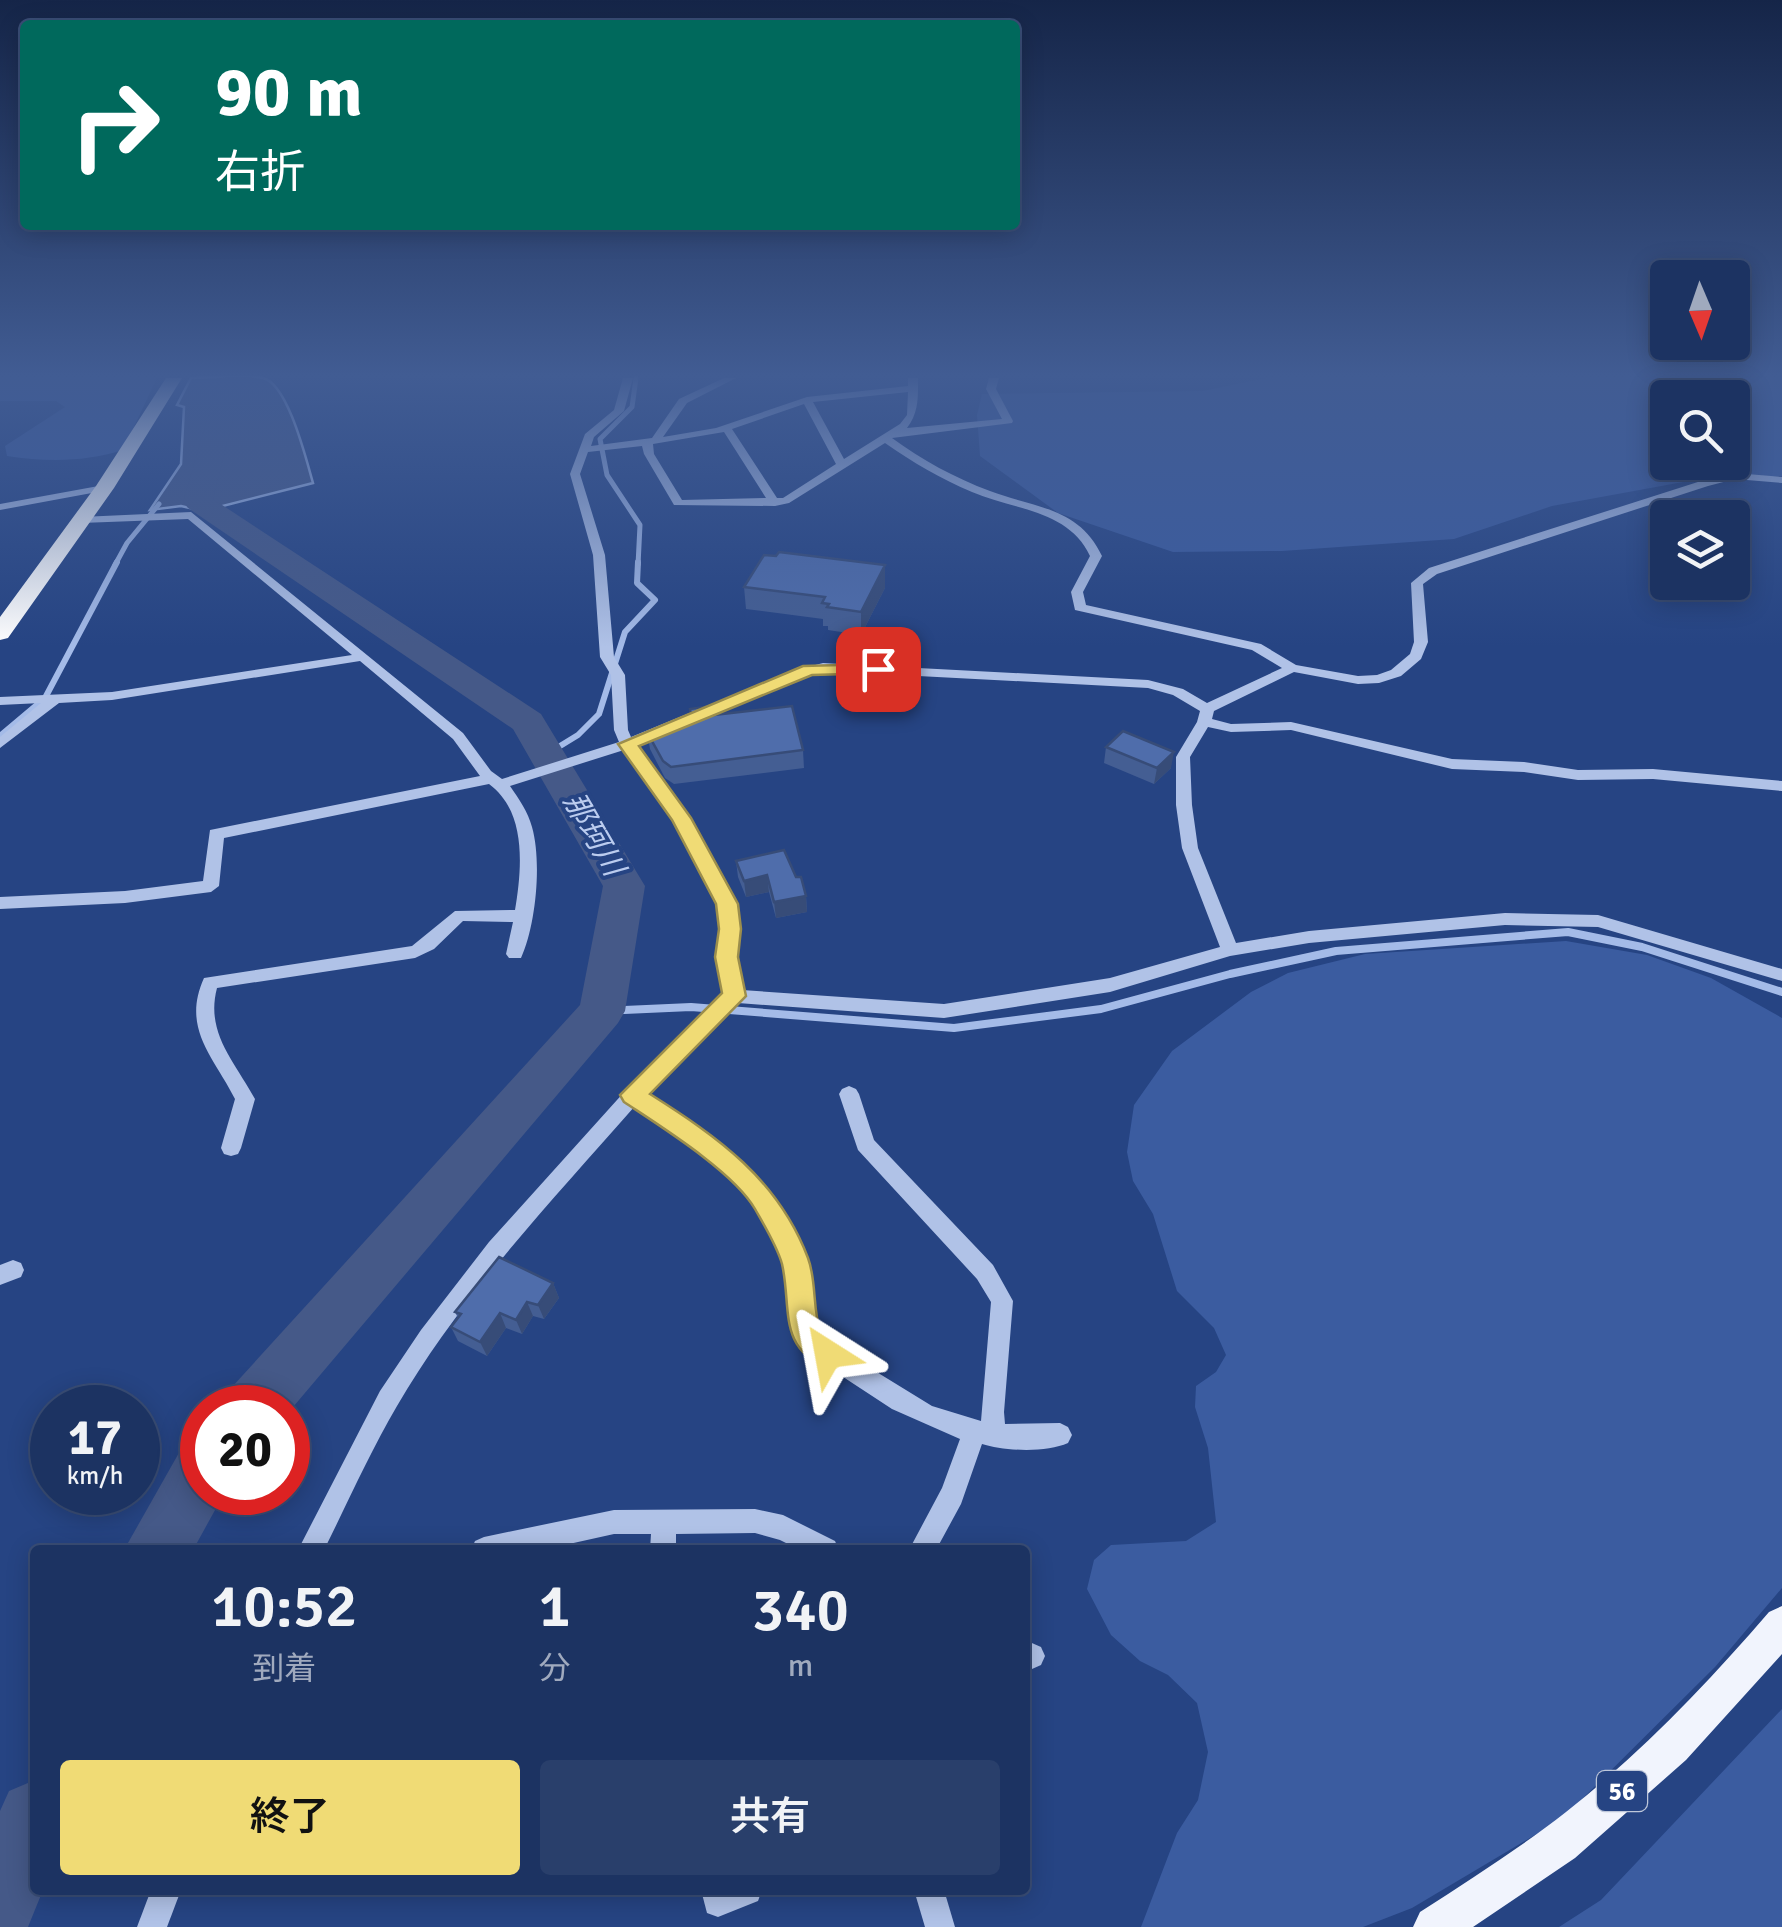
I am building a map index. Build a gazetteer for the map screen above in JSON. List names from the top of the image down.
{
  "streets": {
    "main road": ["56"]
  },
  "water": ["那珂川"],
  "north": "bottom",
  "page": {
    "turn": ["90 m", "右折"],
    "speed": "17 km/h",
    "limit": "20",
    "eta": [
      "10:52",
      "到着",
      "1",
      "分",
      "340",
      "m"
    ],
    "buttons": ["終了", "共有"]
  }
}
